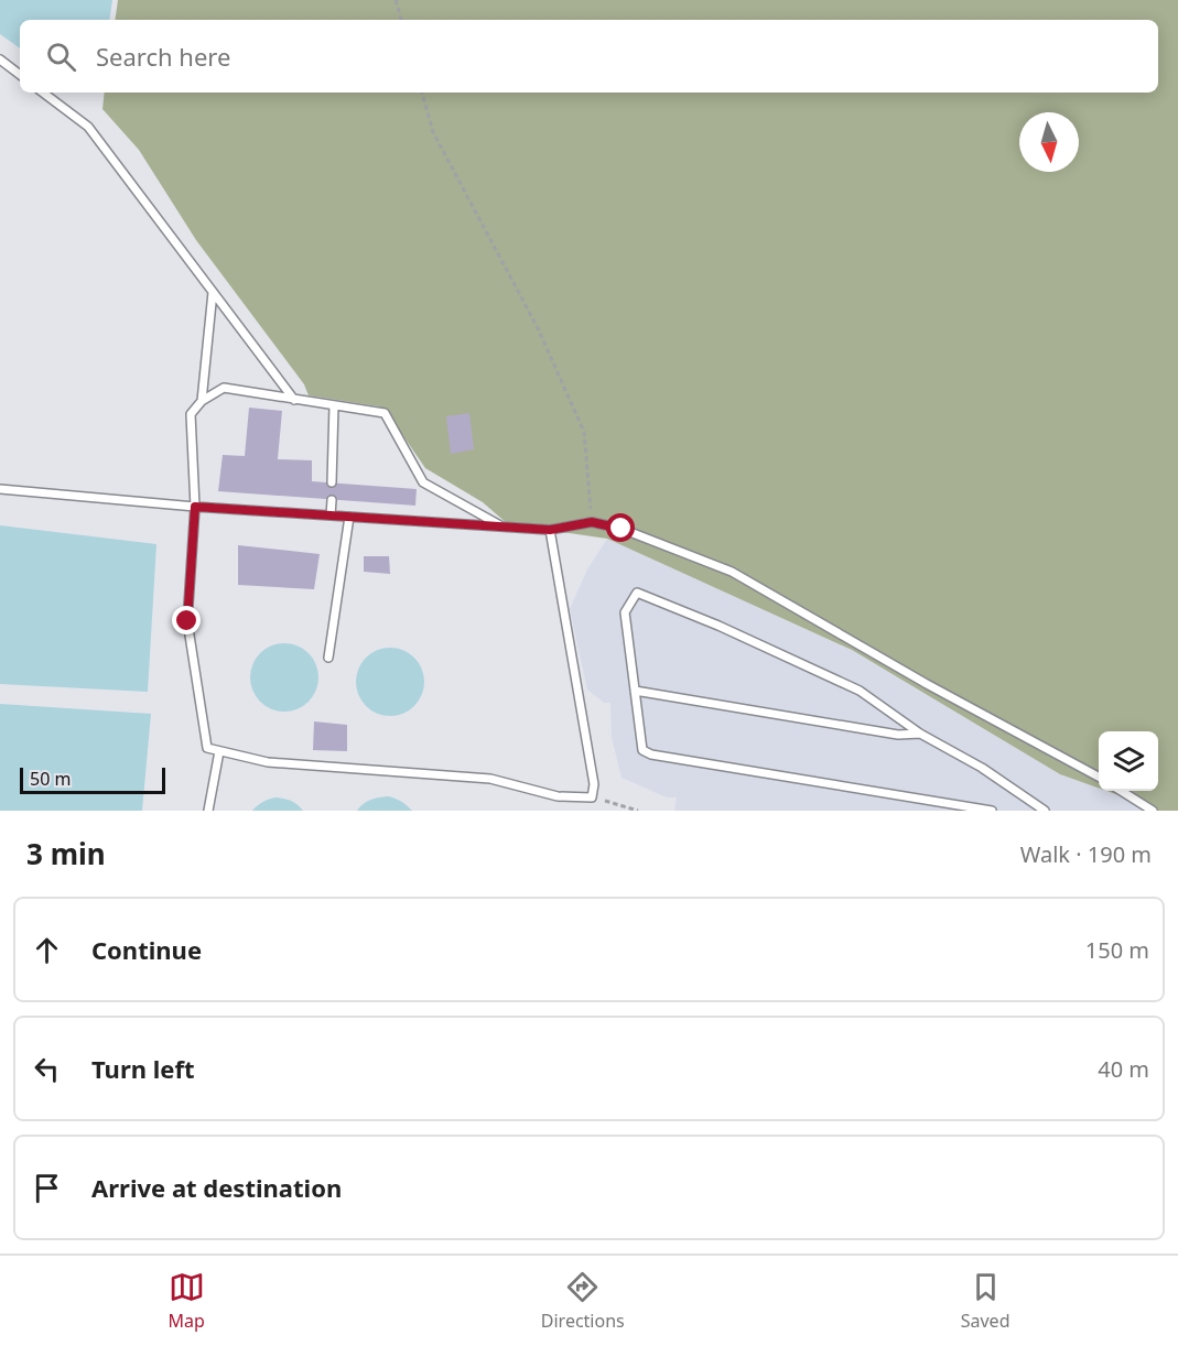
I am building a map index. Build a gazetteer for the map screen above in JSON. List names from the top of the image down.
{
  "scale_bar": "50 m",
  "north": "bottom",
  "page": {
    "search": "Search here",
    "scale": "50 m",
    "heading": ["3 min", "Walk · 190 m"],
    "list": [
      ["Continue", "150 m"],
      ["Turn left", "40 m"],
      "Arrive at destination"
    ],
    "nav": ["Map", "Directions", "Saved"]
  }
}
